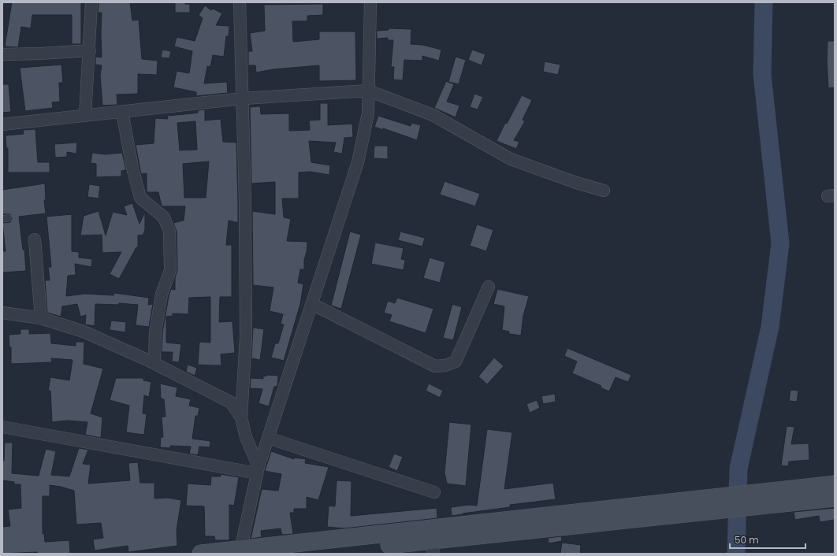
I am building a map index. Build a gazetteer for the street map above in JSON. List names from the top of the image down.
{
  "scale_bar": "50 m"
}
